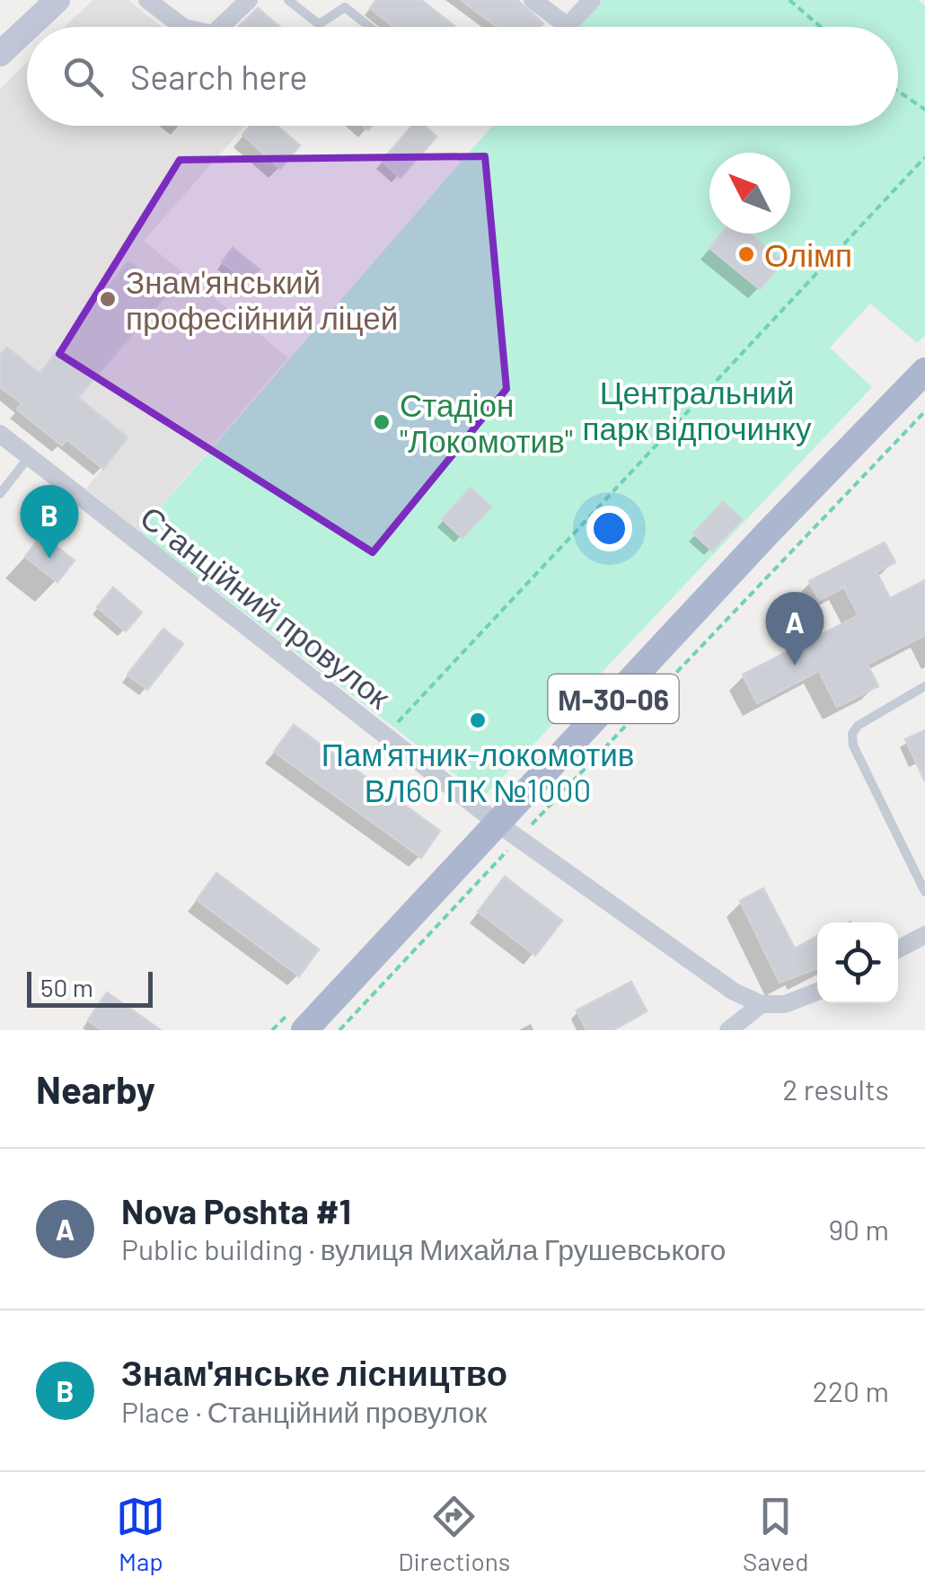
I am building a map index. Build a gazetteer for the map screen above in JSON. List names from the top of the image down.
{
  "streets": {
    "main road": ["М-30-06"],
    "street": ["Станційний провулок"]
  },
  "crossings": [
    ["Станційний провулок", "М-30-06"]
  ],
  "parks": ["Центральний парк відпочинку"],
  "places": [
    "Олімп",
    "Знам'янський професійний ліцей",
    "Стадіон \"Локомотив\"",
    "Пам'ятник-локомотив ВЛ60 ПК №1000"
  ],
  "scale_bar": "50 m",
  "north": "top left",
  "page": {
    "search": "Search here",
    "pins": ["B", "A"],
    "scale": "50 m",
    "heading": ["Nearby", "2 results"],
    "list": [
      {
        "mark": "A",
        "name": "Nova Poshta #1",
        "note": "Public building · вулиця Михайла Грушевського",
        "value": "90 m"
      },
      {
        "mark": "B",
        "name": "Знам'янське лісництво",
        "note": "Place · Станційний провулок",
        "value": "220 m"
      }
    ],
    "nav": ["Map", "Directions", "Saved"]
  }
}
